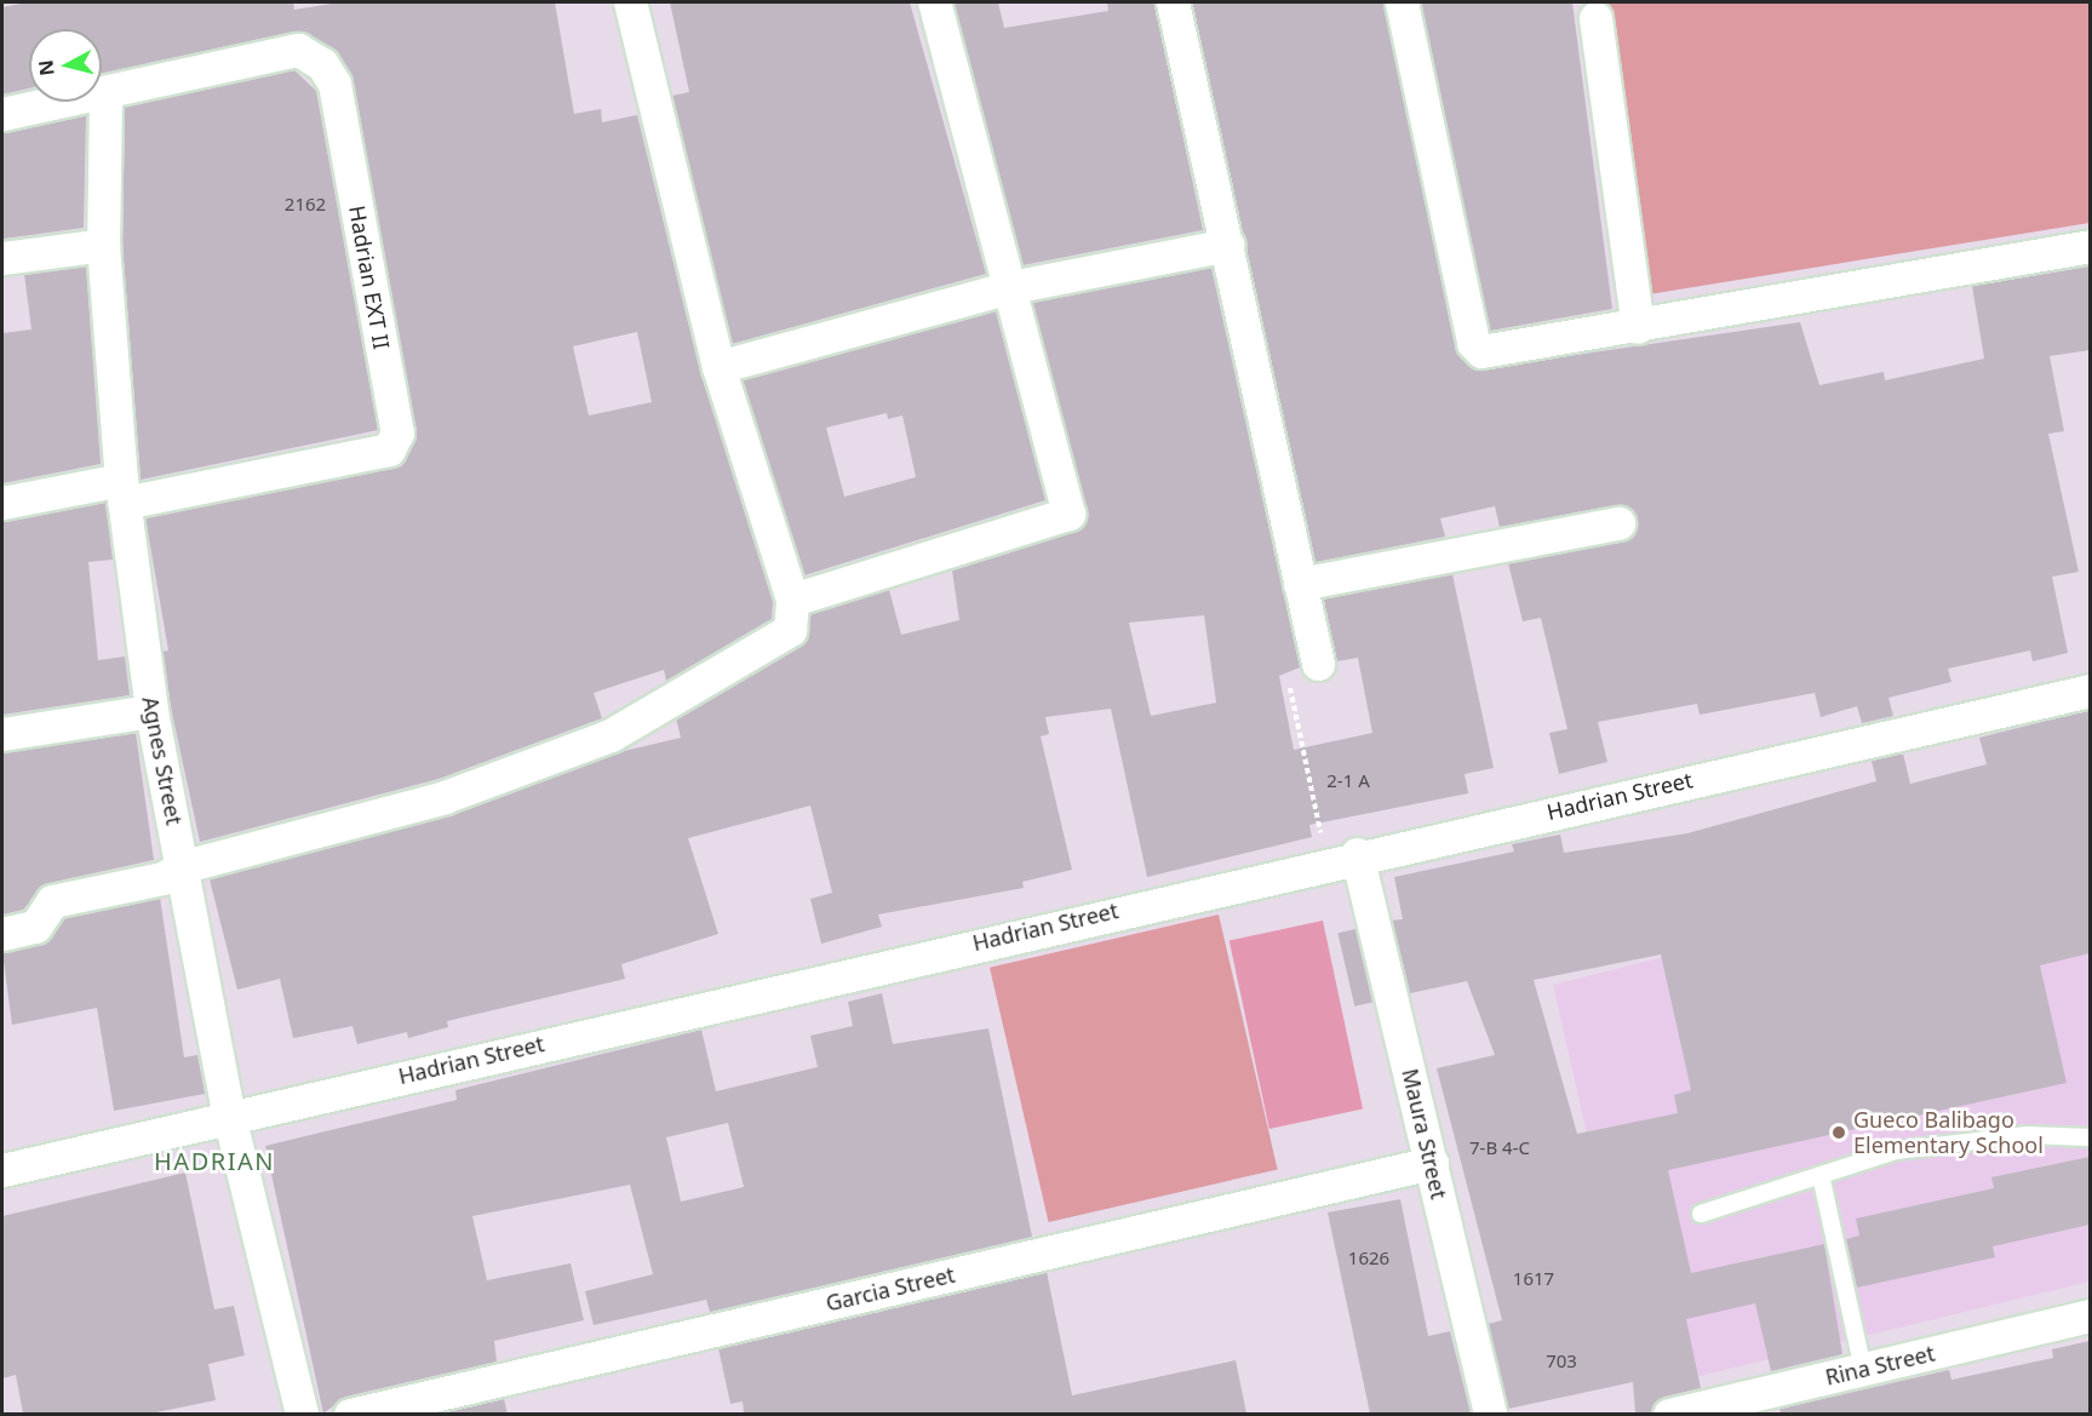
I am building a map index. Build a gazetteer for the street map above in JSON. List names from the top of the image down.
{
  "streets": {
    "street": [
      "Hadrian EXT II",
      "Agnes Street",
      "Hadrian Street",
      "Maura Street",
      "Garcia Street",
      "Rina Street"
    ]
  },
  "crossings": [
    ["Hadrian EXT II", "Agnes Street"],
    ["Agnes Street", "Hadrian Street"],
    ["Hadrian Street", "Maura Street"],
    ["Maura Street", "Garcia Street"]
  ],
  "districts": ["HADRIAN"],
  "places": ["Gueco Balibago Elementary School"],
  "house_numbers": [
    "2162",
    "2-1 A",
    "7-B 4-C",
    "1626",
    "1617",
    "703"
  ],
  "north": "left"
}
